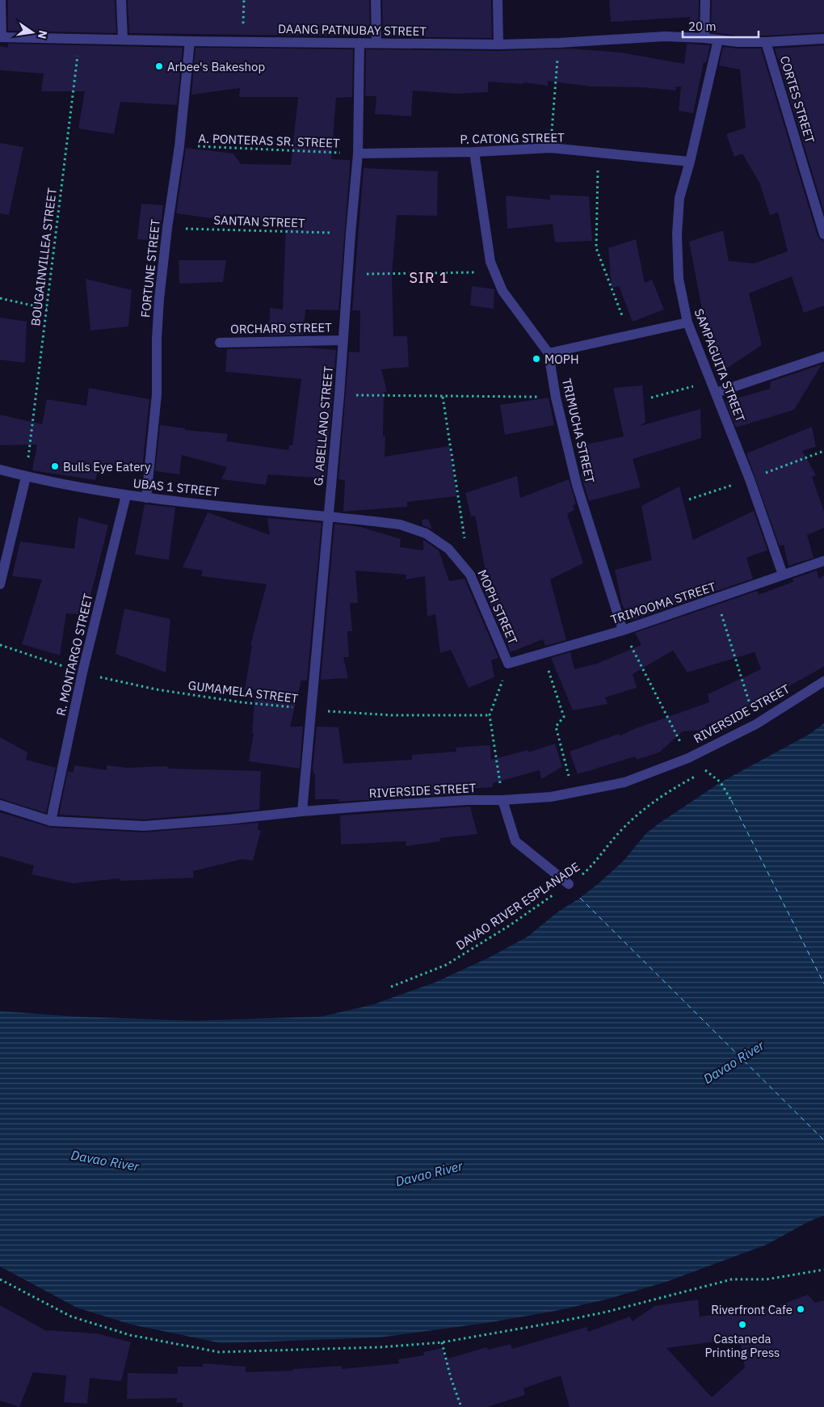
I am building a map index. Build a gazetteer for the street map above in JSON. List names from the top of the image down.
{
  "streets": {
    "street": [
      "DAANG PATNUBAY STREET",
      "CORTES STREET",
      "P. CATONG STREET",
      "FORTUNE STREET",
      "ORCHARD STREET",
      "SAMPAGUITA STREET",
      "G. ABELLANO STREET",
      "TRIMUCHA STREET",
      "UBAS 1 STREET",
      "TRIMOOMA STREET",
      "MOPH STREET",
      "R. MONTARGO STREET",
      "RIVERSIDE STREET"
    ],
    "path": [
      "A. PONTERAS SR. STREET",
      "SANTAN STREET",
      "BOUGAINVILLEA STREET",
      "GUMAMELA STREET",
      "DAVAO RIVER ESPLANADE"
    ]
  },
  "crossings": [
    ["DAANG PATNUBAY STREET", "CORTES STREET"],
    ["DAANG PATNUBAY STREET", "BOUGAINVILLEA STREET"],
    ["DAANG PATNUBAY STREET", "FORTUNE STREET"],
    ["DAANG PATNUBAY STREET", "SAMPAGUITA STREET"],
    ["DAANG PATNUBAY STREET", "G. ABELLANO STREET"],
    ["P. CATONG STREET", "A. PONTERAS SR. STREET"],
    ["P. CATONG STREET", "SAMPAGUITA STREET"],
    ["P. CATONG STREET", "G. ABELLANO STREET"],
    ["P. CATONG STREET", "TRIMUCHA STREET"],
    ["A. PONTERAS SR. STREET", "FORTUNE STREET"],
    ["A. PONTERAS SR. STREET", "G. ABELLANO STREET"],
    ["SANTAN STREET", "FORTUNE STREET"],
    ["SANTAN STREET", "G. ABELLANO STREET"],
    ["BOUGAINVILLEA STREET", "UBAS 1 STREET"],
    ["FORTUNE STREET", "UBAS 1 STREET"],
    ["ORCHARD STREET", "G. ABELLANO STREET"],
    ["SAMPAGUITA STREET", "TRIMOOMA STREET"],
    ["G. ABELLANO STREET", "UBAS 1 STREET"],
    ["G. ABELLANO STREET", "MOPH STREET"],
    ["G. ABELLANO STREET", "GUMAMELA STREET"],
    ["G. ABELLANO STREET", "RIVERSIDE STREET"],
    ["TRIMUCHA STREET", "TRIMOOMA STREET"],
    ["UBAS 1 STREET", "MOPH STREET"],
    ["UBAS 1 STREET", "R. MONTARGO STREET"],
    ["TRIMOOMA STREET", "MOPH STREET"],
    ["R. MONTARGO STREET", "GUMAMELA STREET"],
    ["R. MONTARGO STREET", "RIVERSIDE STREET"]
  ],
  "districts": ["SIR 1"],
  "water": ["Davao River"],
  "places": [
    "Arbee's Bakeshop",
    "MOPH",
    "Bulls Eye Eatery",
    "Riverfront Cafe",
    "Castaneda Printing Press"
  ],
  "scale_bar": "20 m",
  "north": "right"
}
